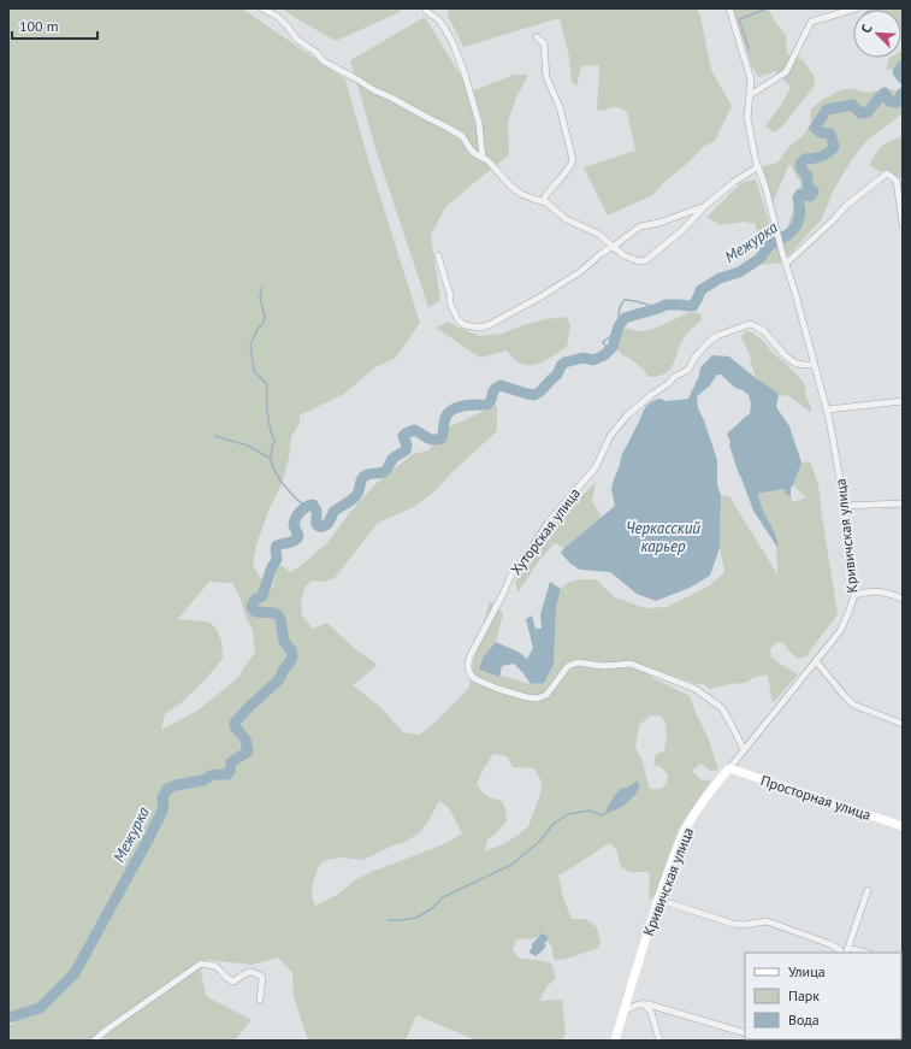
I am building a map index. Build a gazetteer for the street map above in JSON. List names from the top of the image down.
{
  "streets": {
    "street": ["Хуторская улица", "Кривичская улица", "Просторная улица"]
  },
  "crossings": [
    ["Хуторская улица", "Кривичская улица"],
    ["Кривичская улица", "Просторная улица"]
  ],
  "water": ["Межурка", "Черкасский карьер"],
  "legend": ["Улица", "Парк", "Вода"],
  "scale_bar": "100 m",
  "north": "top left"
}
